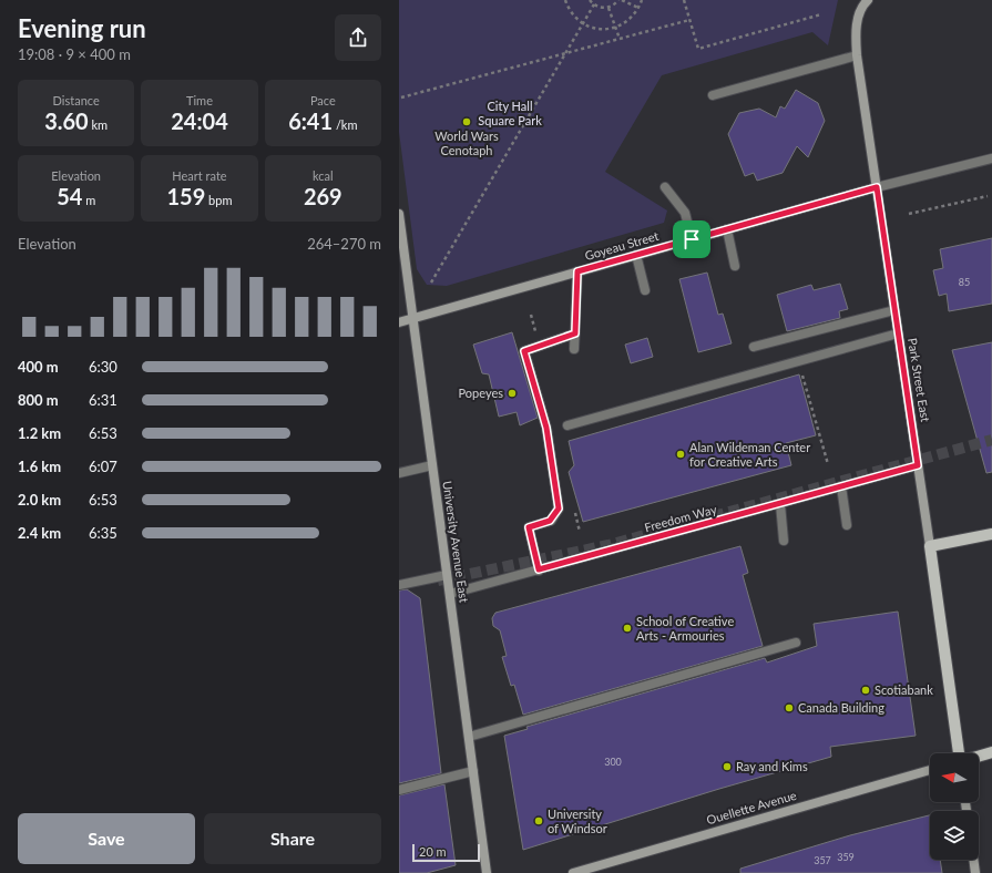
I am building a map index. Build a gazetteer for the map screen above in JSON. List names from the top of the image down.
{
  "streets": {
    "main road": ["Park Street East"],
    "street": [
      "Goyeau Street",
      "Freedom Way",
      "University Avenue East",
      "Ouellette Avenue"
    ]
  },
  "crossings": [
    ["Goyeau Street", "Park Street East"],
    ["Goyeau Street", "University Avenue East"],
    ["Park Street East", "Freedom Way"],
    ["Freedom Way", "University Avenue East"]
  ],
  "parks": ["City Hall Square Park"],
  "places": [
    "World Wars Cenotaph",
    "Popeyes",
    "Alan Wildeman Center for Creative Arts",
    "School of Creative Arts - Armouries",
    "Scotiabank",
    "Canada Building",
    "Ray and Kims",
    "University of Windsor"
  ],
  "house_numbers": [
    "85",
    "300",
    "359",
    "357"
  ],
  "scale_bar": "20 m",
  "north": "left",
  "page": {
    "heading": ["Evening run", "19:08 · 9 × 400 m"],
    "stats": [
      ["Distance", "3.60 km"],
      ["Time", "24:04"],
      ["Pace", "6:41 /km"],
      ["Elevation", "54 m"],
      ["Heart rate", "159 bpm"],
      ["kcal", "269"]
    ],
    "chart": ["Elevation", "264–270 m"],
    "list": [
      {
        "name": "400 m",
        "note": "6:30"
      },
      {
        "name": "800 m",
        "note": "6:31"
      },
      {
        "name": "1.2 km",
        "note": "6:53"
      },
      {
        "name": "1.6 km",
        "note": "6:07"
      },
      {
        "name": "2.0 km",
        "note": "6:53"
      },
      {
        "name": "2.4 km",
        "note": "6:35"
      }
    ],
    "buttons": ["Save", "Share"],
    "scale": "20 m"
  }
}
